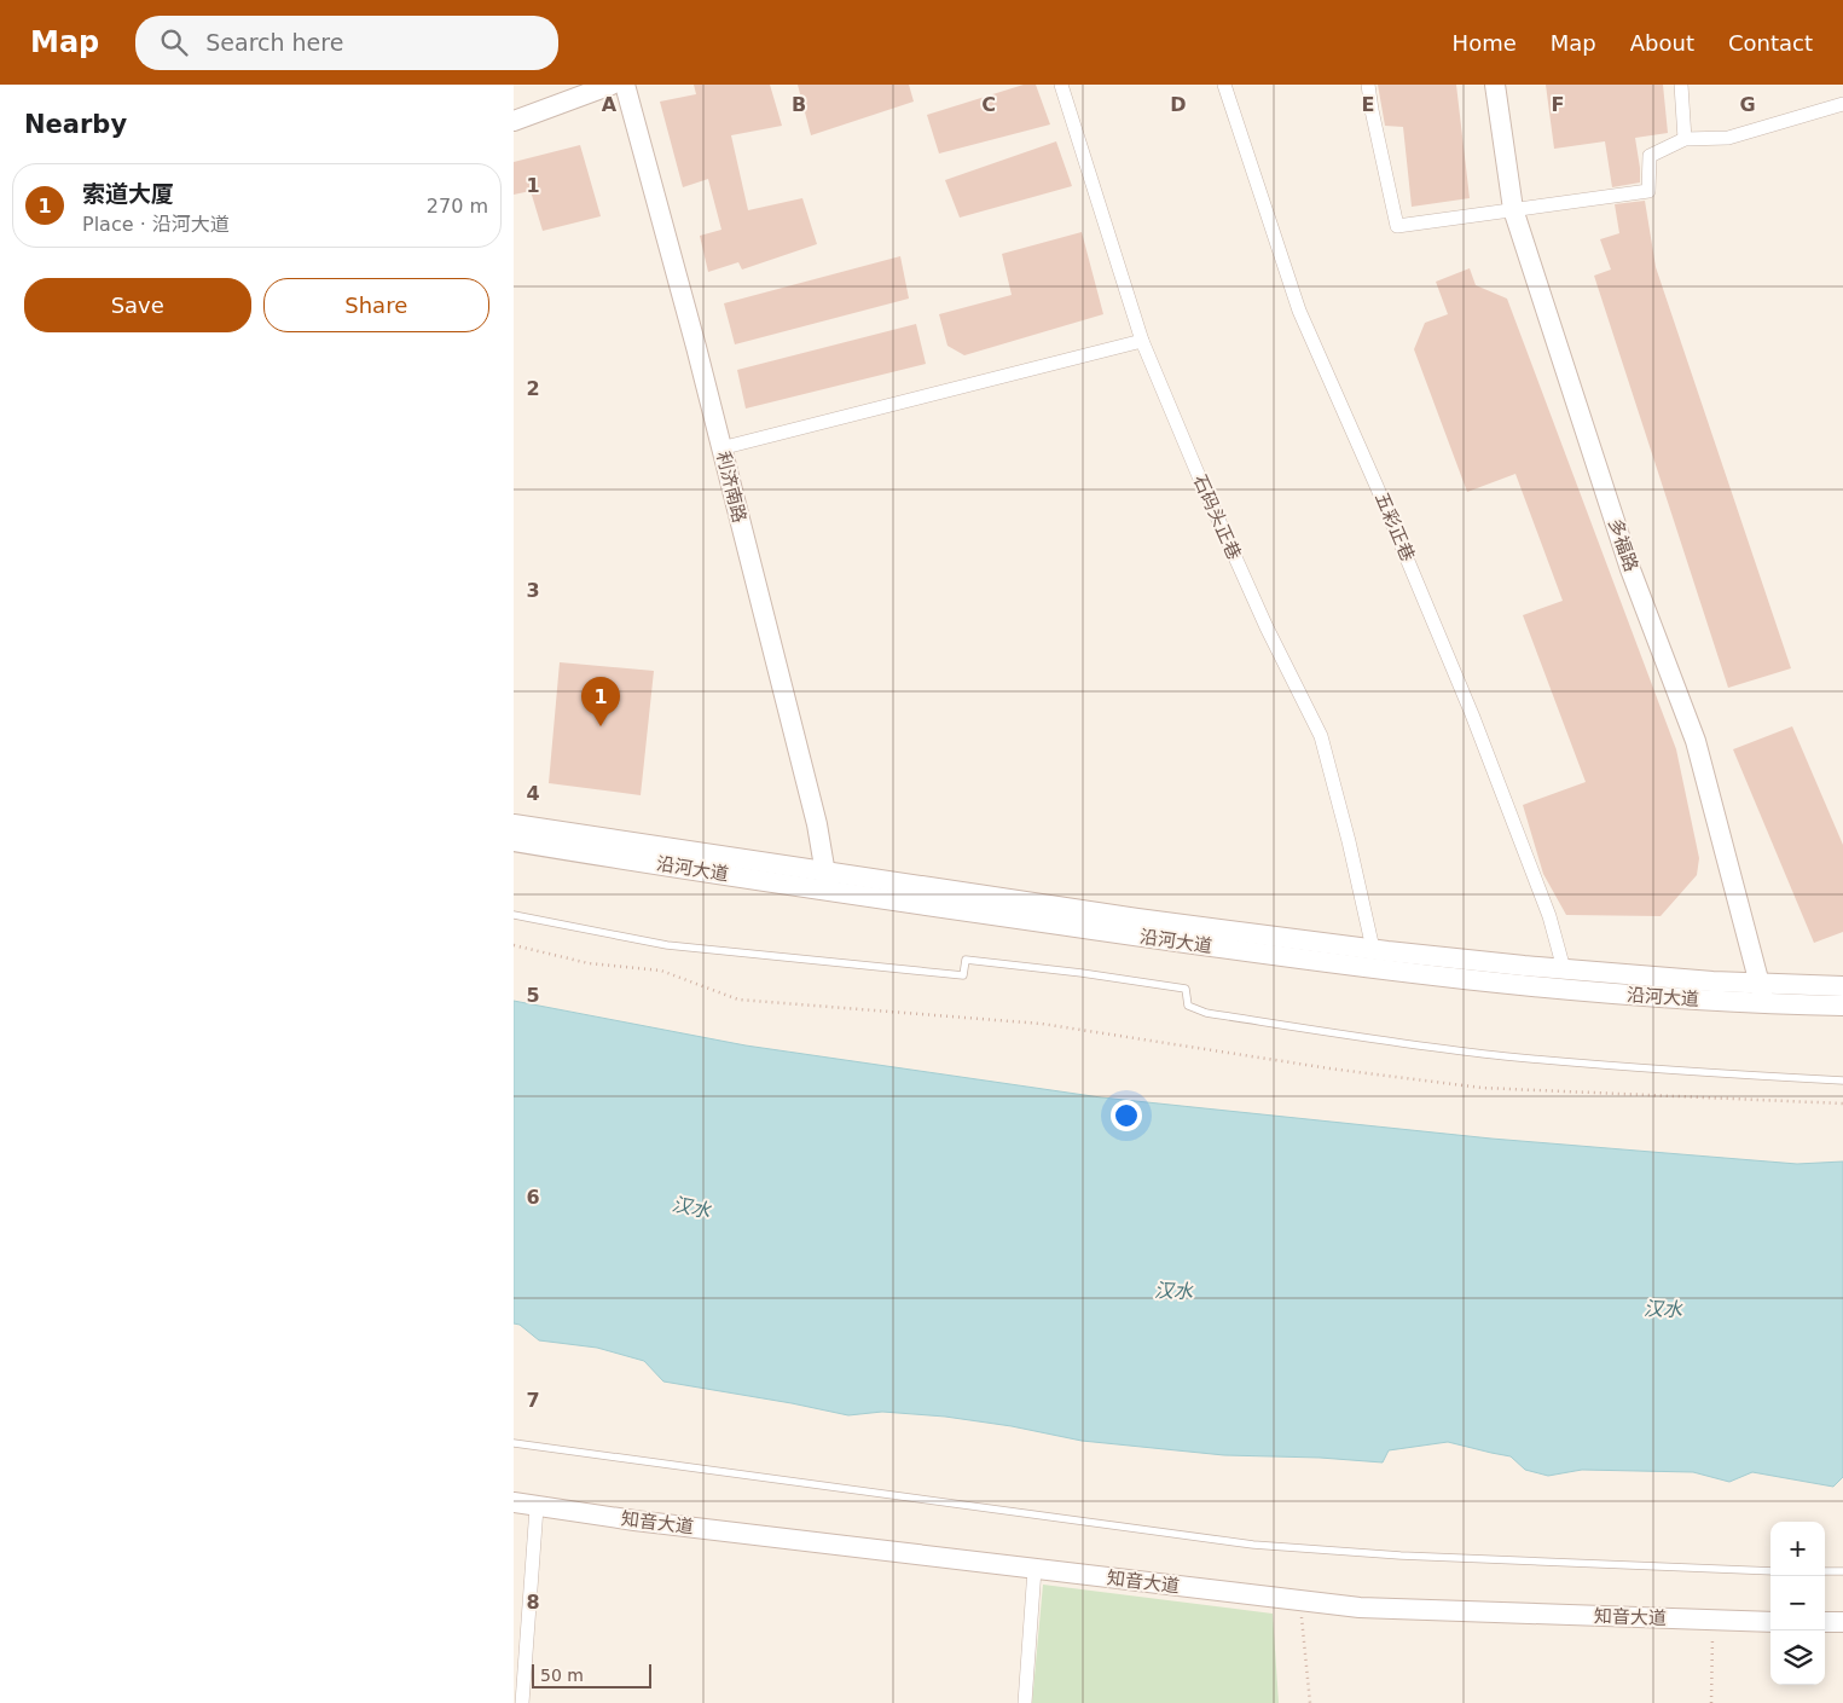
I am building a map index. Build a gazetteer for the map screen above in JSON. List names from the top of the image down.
{
  "streets": {
    "main road": [
      "利济南路",
      "多福路",
      "沿河大道",
      "知音大道"
    ],
    "street": ["石码头正巷", "五彩正巷"]
  },
  "crossings": [
    ["利济南路", "沿河大道"],
    ["石码头正巷", "沿河大道"],
    ["五彩正巷", "沿河大道"],
    ["多福路", "沿河大道"]
  ],
  "water": ["汉水"],
  "scale_bar": "50 m",
  "page": {
    "header": "Map",
    "search": "Search here",
    "nav": [
      "Home",
      "Map",
      "About",
      "Contact"
    ],
    "heading": "Nearby",
    "list": [
      {
        "mark": "1",
        "name": "索道大厦",
        "note": "Place · 沿河大道",
        "value": "270 m"
      }
    ],
    "buttons": ["Save", "Share"],
    "pins": "1",
    "map_buttons": ["+", "−"],
    "scale": "50 m"
  },
  "grid": {
    "columns": [
      "A",
      "B",
      "C",
      "D",
      "E",
      "F",
      "G"
    ],
    "rows": [
      "1",
      "2",
      "3",
      "4",
      "5",
      "6",
      "7",
      "8"
    ]
  }
}
